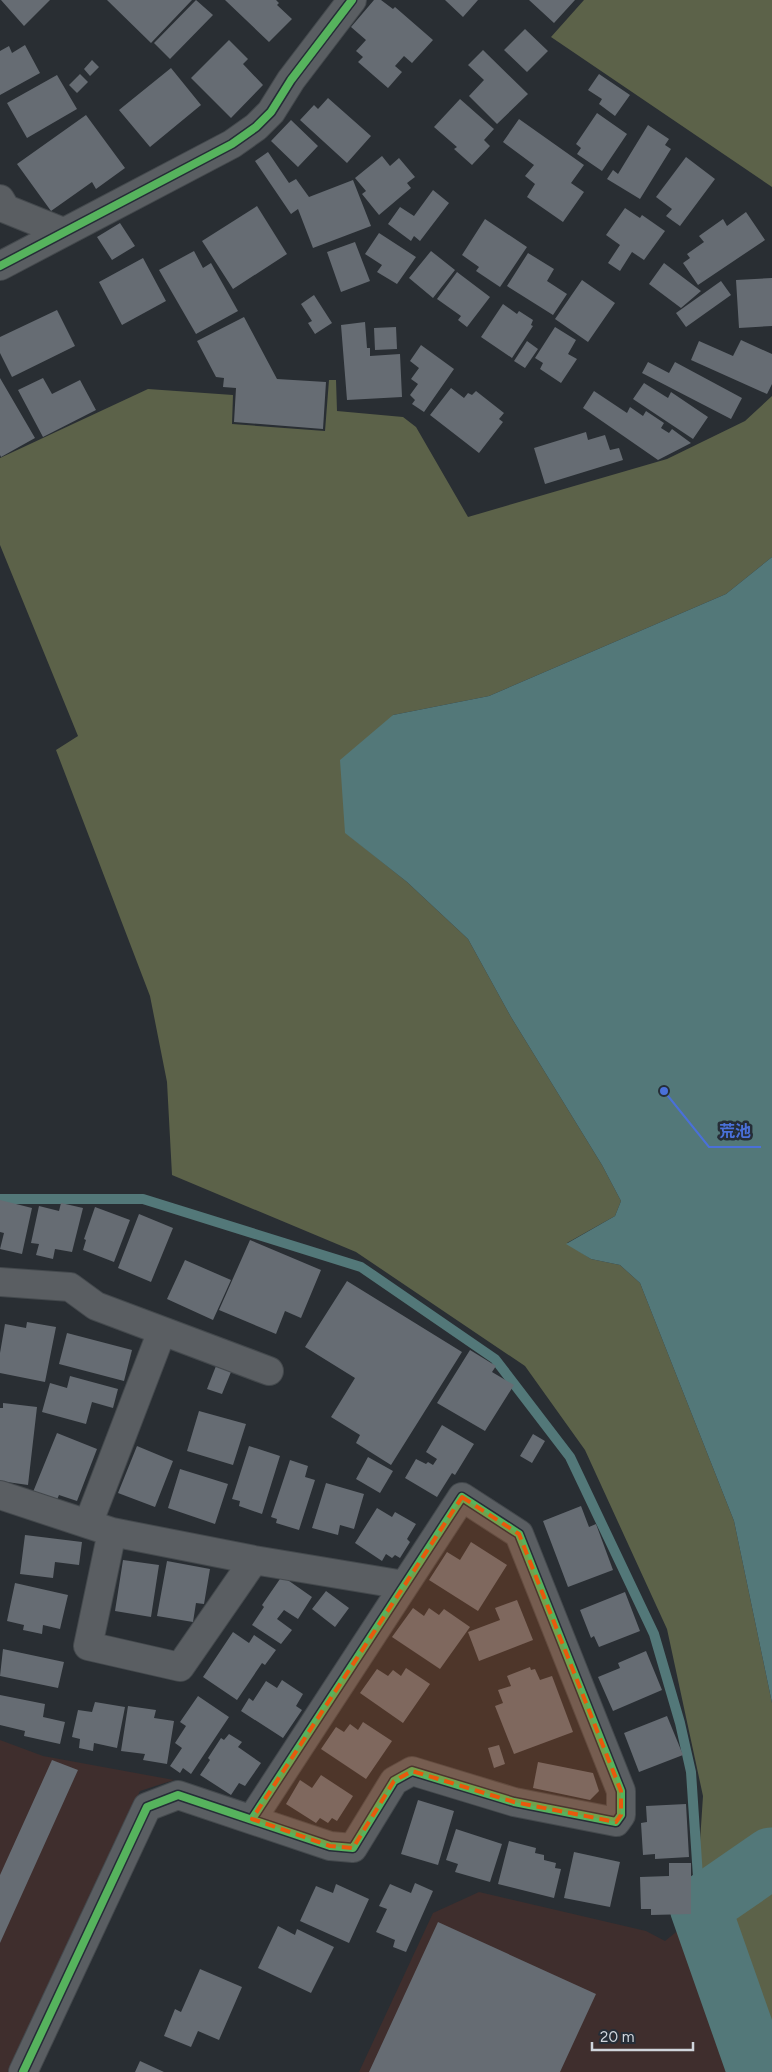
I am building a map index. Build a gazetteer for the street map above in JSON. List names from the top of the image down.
{
  "places": ["荒池"],
  "scale_bar": "20 m"
}
